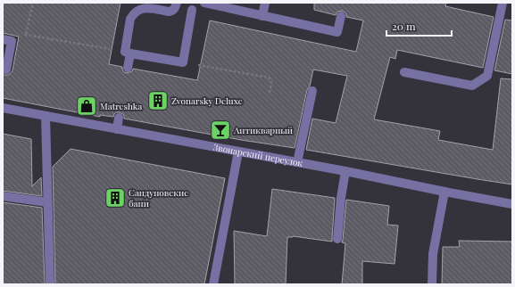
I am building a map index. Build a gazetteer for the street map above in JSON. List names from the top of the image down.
{
  "streets": {
    "street": ["Звонарский переулок"]
  },
  "places": {
    "building": ["Zvonarsky Deluxe", "Сандуновские бани"],
    "shop": ["Matreshka"],
    "bar": ["Антикварный"]
  },
  "scale_bar": "20 m"
}
